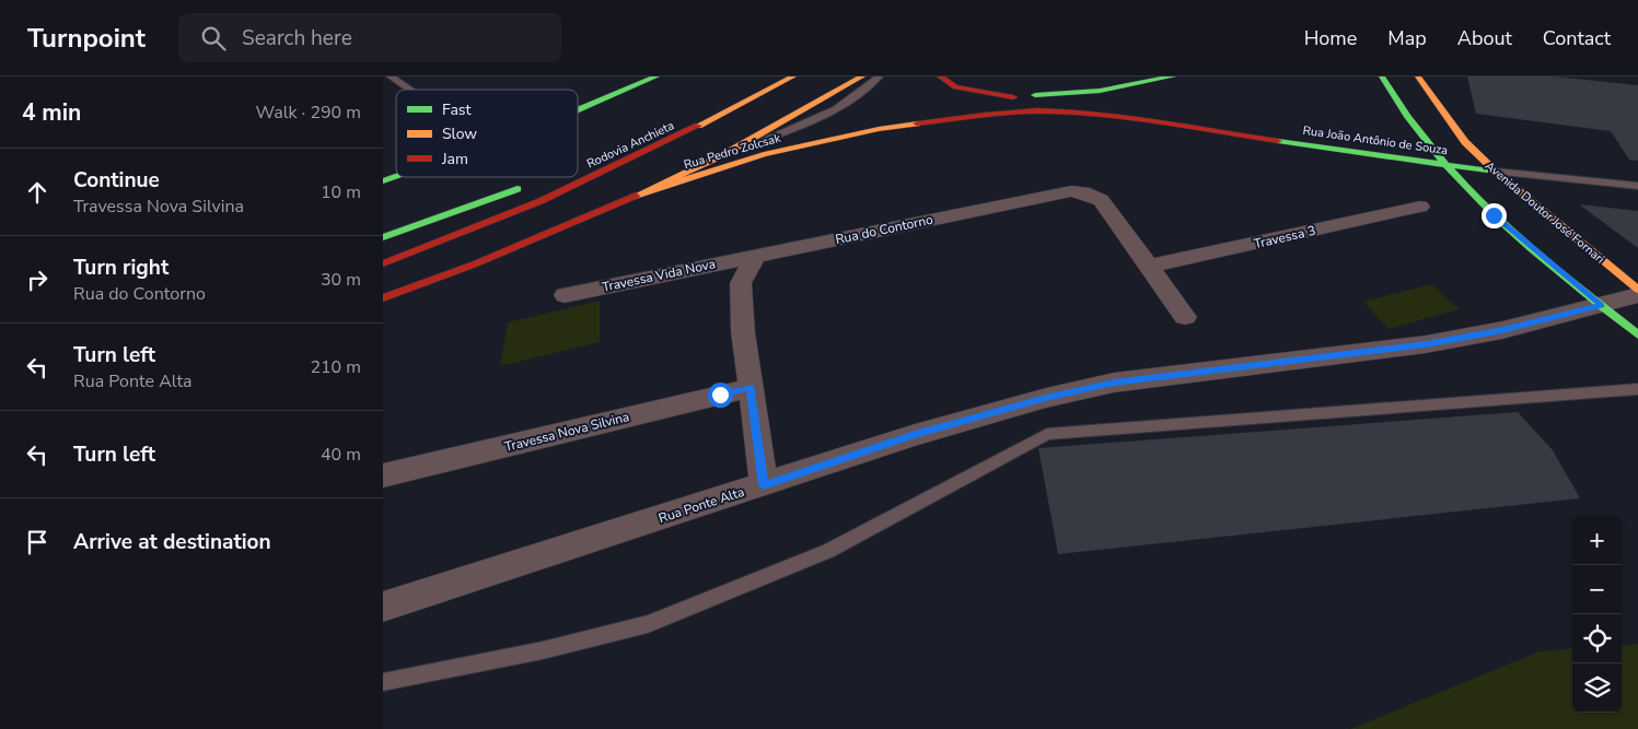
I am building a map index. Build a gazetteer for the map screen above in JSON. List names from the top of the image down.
{
  "streets": {
    "main road": [
      "Rua João Antônio de Souza",
      "Rodovia Anchieta",
      "Rua Pedro Zolcsak",
      "Avenida Doutor José Fornari"
    ],
    "street": [
      "Rua do Contorno",
      "Travessa 3",
      "Travessa Vida Nova",
      "Travessa Nova Silvina",
      "Rua Ponte Alta"
    ]
  },
  "crossings": [
    ["Rua João Antônio de Souza", "Rua Pedro Zolcsak"],
    ["Rua João Antônio de Souza", "Avenida Doutor José Fornari"],
    ["Rua do Contorno", "Travessa 3"],
    ["Rua do Contorno", "Travessa Vida Nova"]
  ],
  "legend": ["Fast", "Slow", "Jam"],
  "page": {
    "header": "Turnpoint",
    "search": "Search here",
    "nav": [
      "Home",
      "Map",
      "About",
      "Contact"
    ],
    "heading": ["4 min", "Walk · 290 m"],
    "list": [
      ["Continue", "Travessa Nova Silvina", "10 m"],
      ["Turn right", "Rua do Contorno", "30 m"],
      ["Turn left", "Rua Ponte Alta", "210 m"],
      ["Turn left", "40 m"],
      "Arrive at destination"
    ],
    "map_buttons": ["+", "−"]
  }
}
